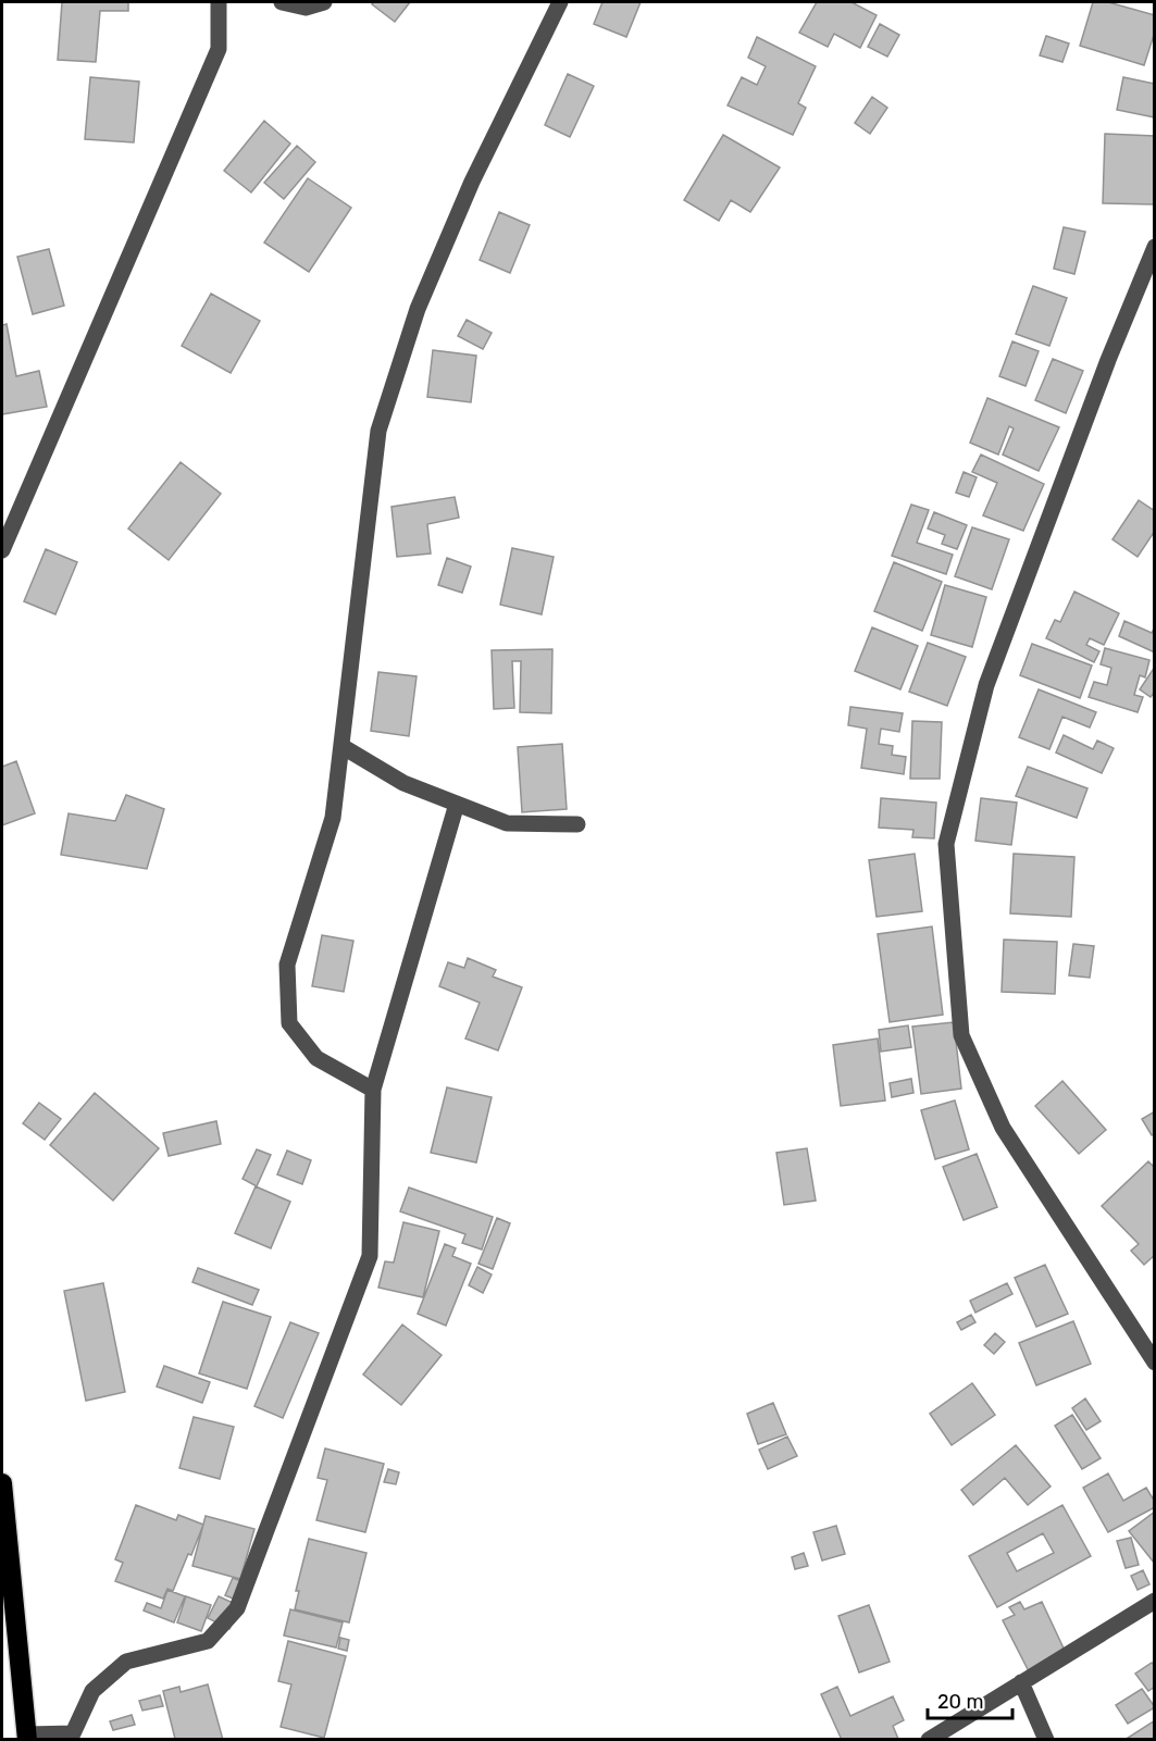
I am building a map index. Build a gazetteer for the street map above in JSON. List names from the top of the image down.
{
  "scale_bar": "20 m"
}
